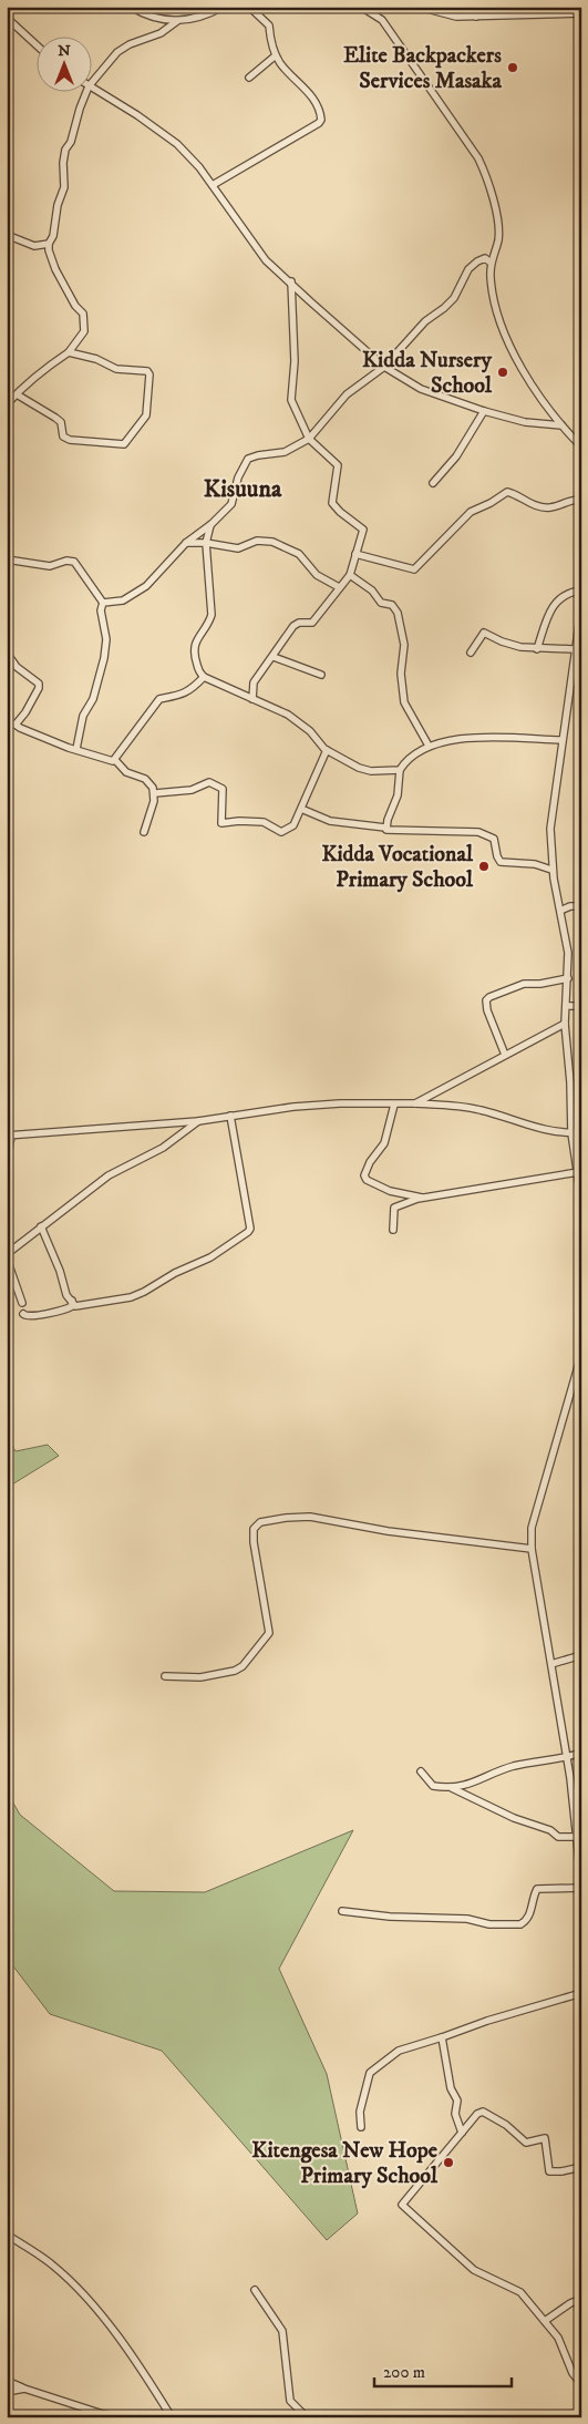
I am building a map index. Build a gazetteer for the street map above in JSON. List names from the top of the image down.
{
  "districts": ["Kisuuna"],
  "places": [
    "Elite Backpackers Services Masaka",
    "Kidda Nursery School",
    "Kidda Vocational Primary School",
    "Kitengesa New Hope Primary School"
  ],
  "scale_bar": "200 m",
  "north": "top"
}
